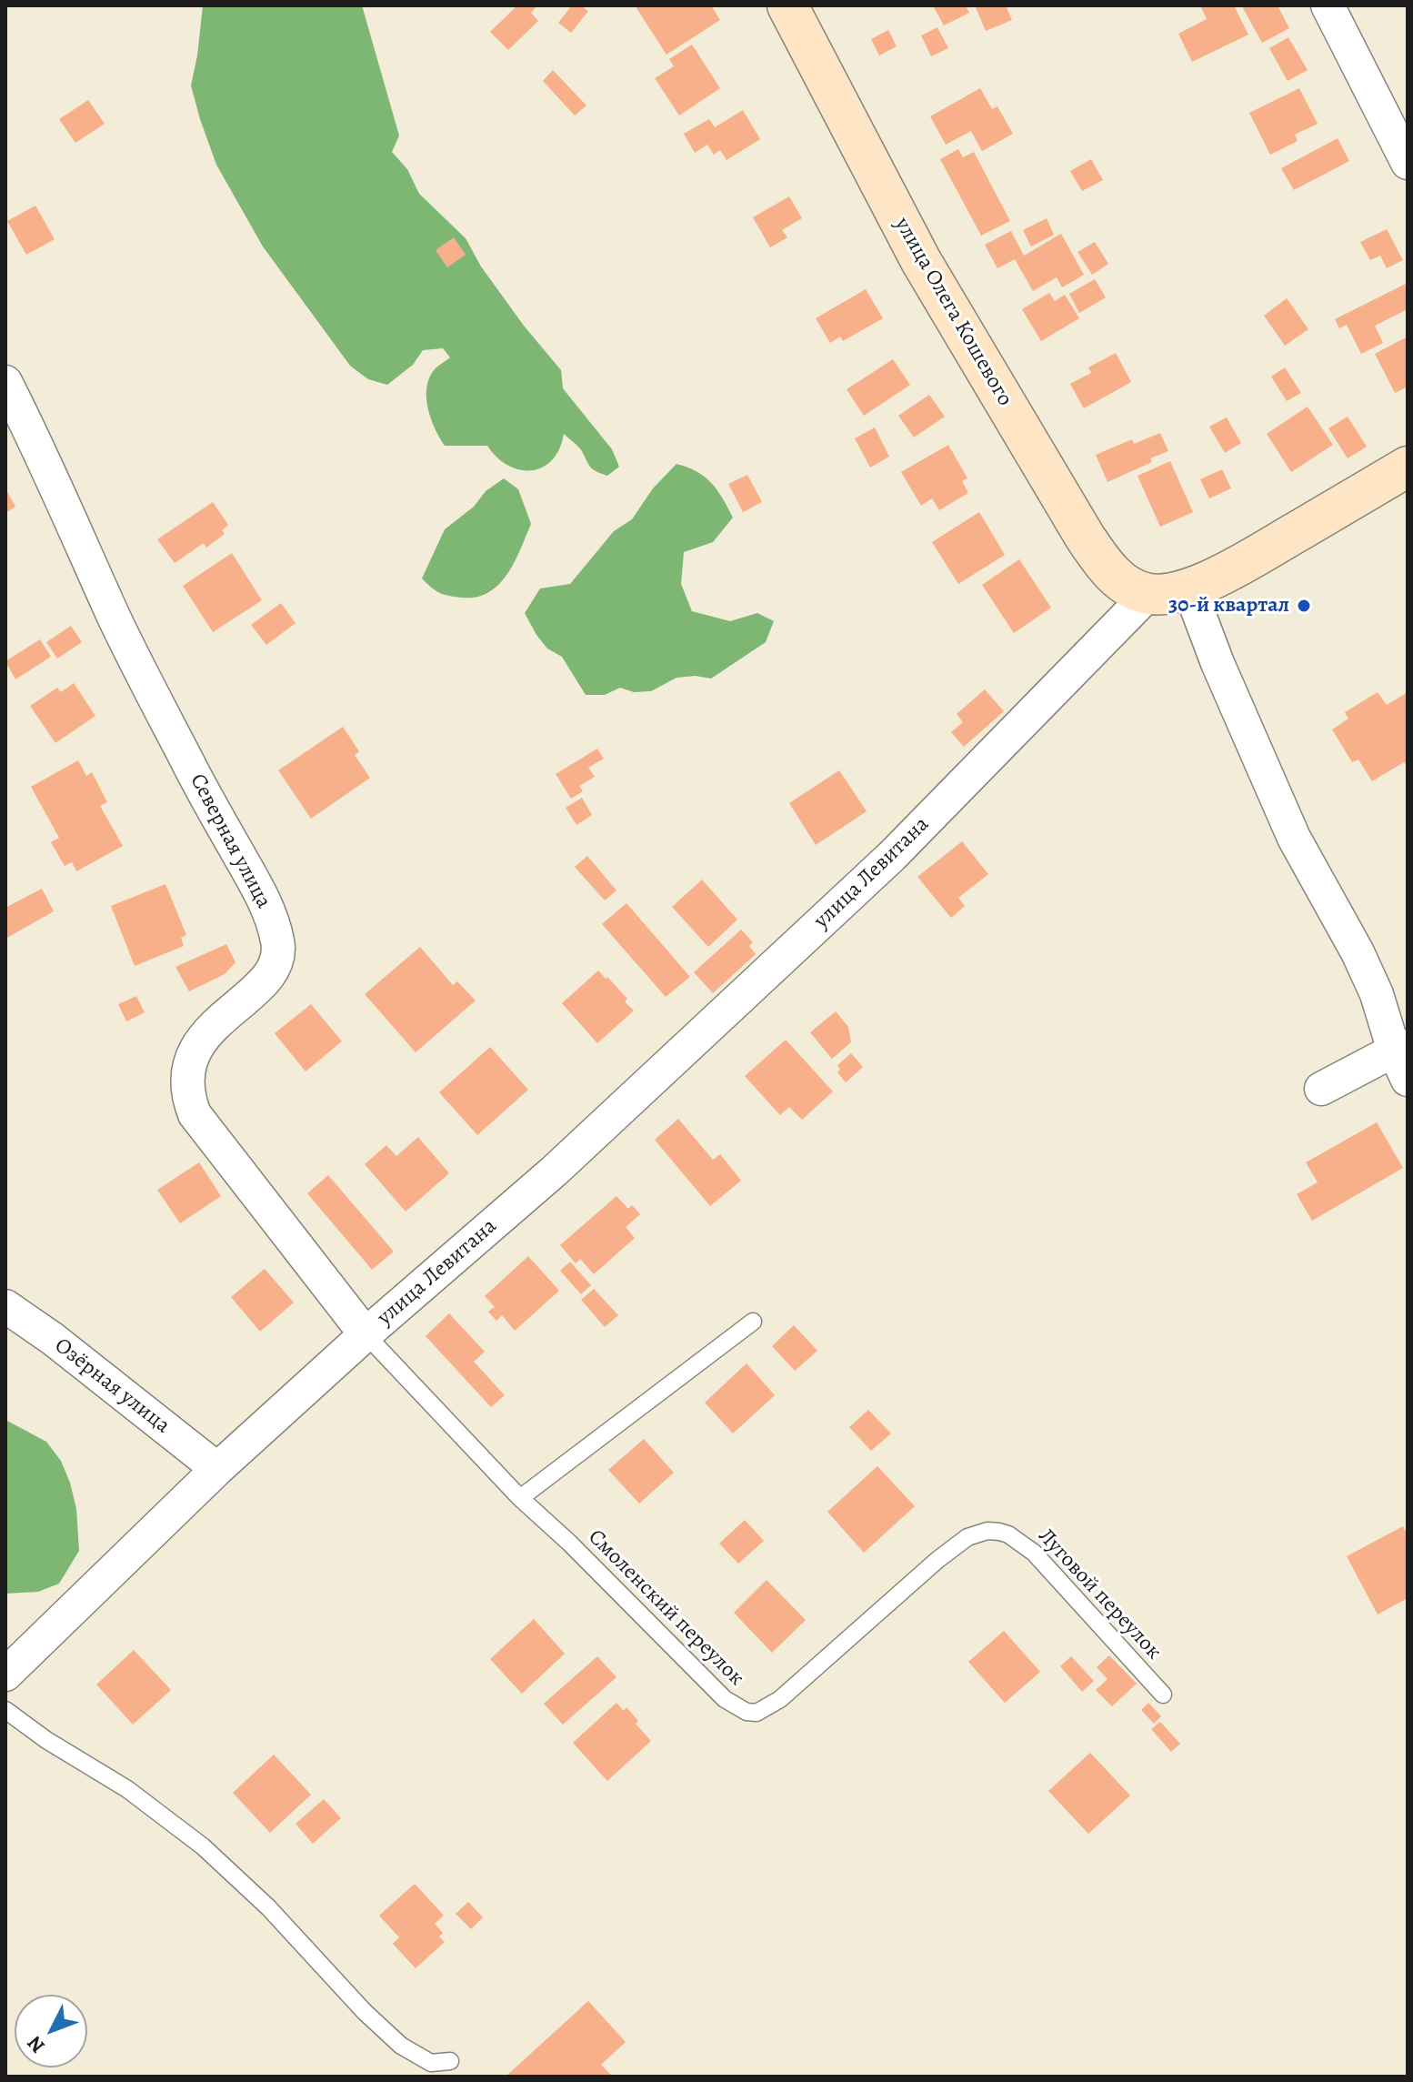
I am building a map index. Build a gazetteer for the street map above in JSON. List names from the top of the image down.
{
  "streets": {
    "street": [
      "улица Олега Кошевого",
      "Северная улица",
      "улица Левитана",
      "Озёрная улица"
    ],
    "lane": ["Луговой переулок", "Смоленский переулок"]
  },
  "crossings": [
    ["улица Олега Кошевого", "улица Левитана"],
    ["Северная улица", "улица Левитана"],
    ["Северная улица", "Смоленский переулок"],
    ["улица Левитана", "Озёрная улица"],
    ["улица Левитана", "Смоленский переулок"],
    ["Луговой переулок", "Смоленский переулок"]
  ],
  "places": ["30-й квартал"],
  "north": "bottom left"
}
